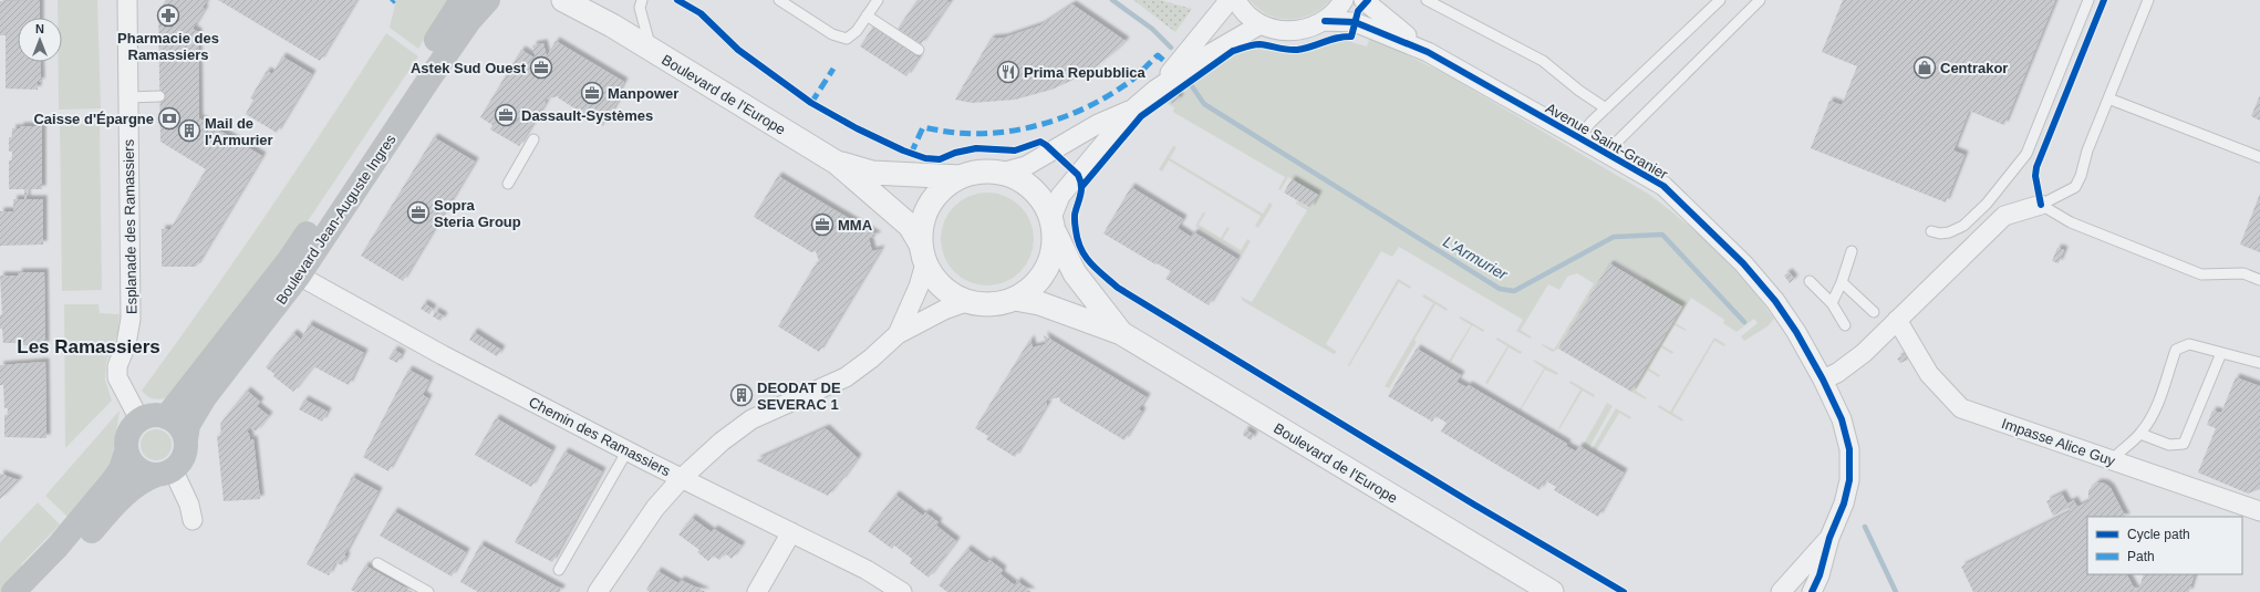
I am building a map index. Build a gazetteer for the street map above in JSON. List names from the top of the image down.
{
  "streets": {
    "main road": ["Boulevard Jean-Auguste Ingres"],
    "street": [
      "Boulevard de l'Europe",
      "Avenue Saint-Granier",
      "Esplanade des Ramassiers",
      "Chemin des Ramassiers",
      "Impasse Alice Guy"
    ]
  },
  "crossings": [
    ["Boulevard Jean-Auguste Ingres", "Esplanade des Ramassiers"],
    ["Boulevard Jean-Auguste Ingres", "Chemin des Ramassiers"]
  ],
  "districts": ["Les Ramassiers"],
  "water": ["L'Armurier"],
  "places": {
    "pharmacy": ["Pharmacie des Ramassiers"],
    "office": [
      "Astek Sud Ouest",
      "Manpower",
      "Dassault-Systèmes",
      "Sopra Steria Group",
      "MMA"
    ],
    "shop": ["Centrakor"],
    "restaurant": ["Prima Repubblica"],
    "bank": ["Caisse d'Épargne"],
    "building": ["Mail de l'Armurier", "DEODAT DE SEVERAC 1"]
  },
  "legend": ["Cycle path", "Path"],
  "north": "top"
}
